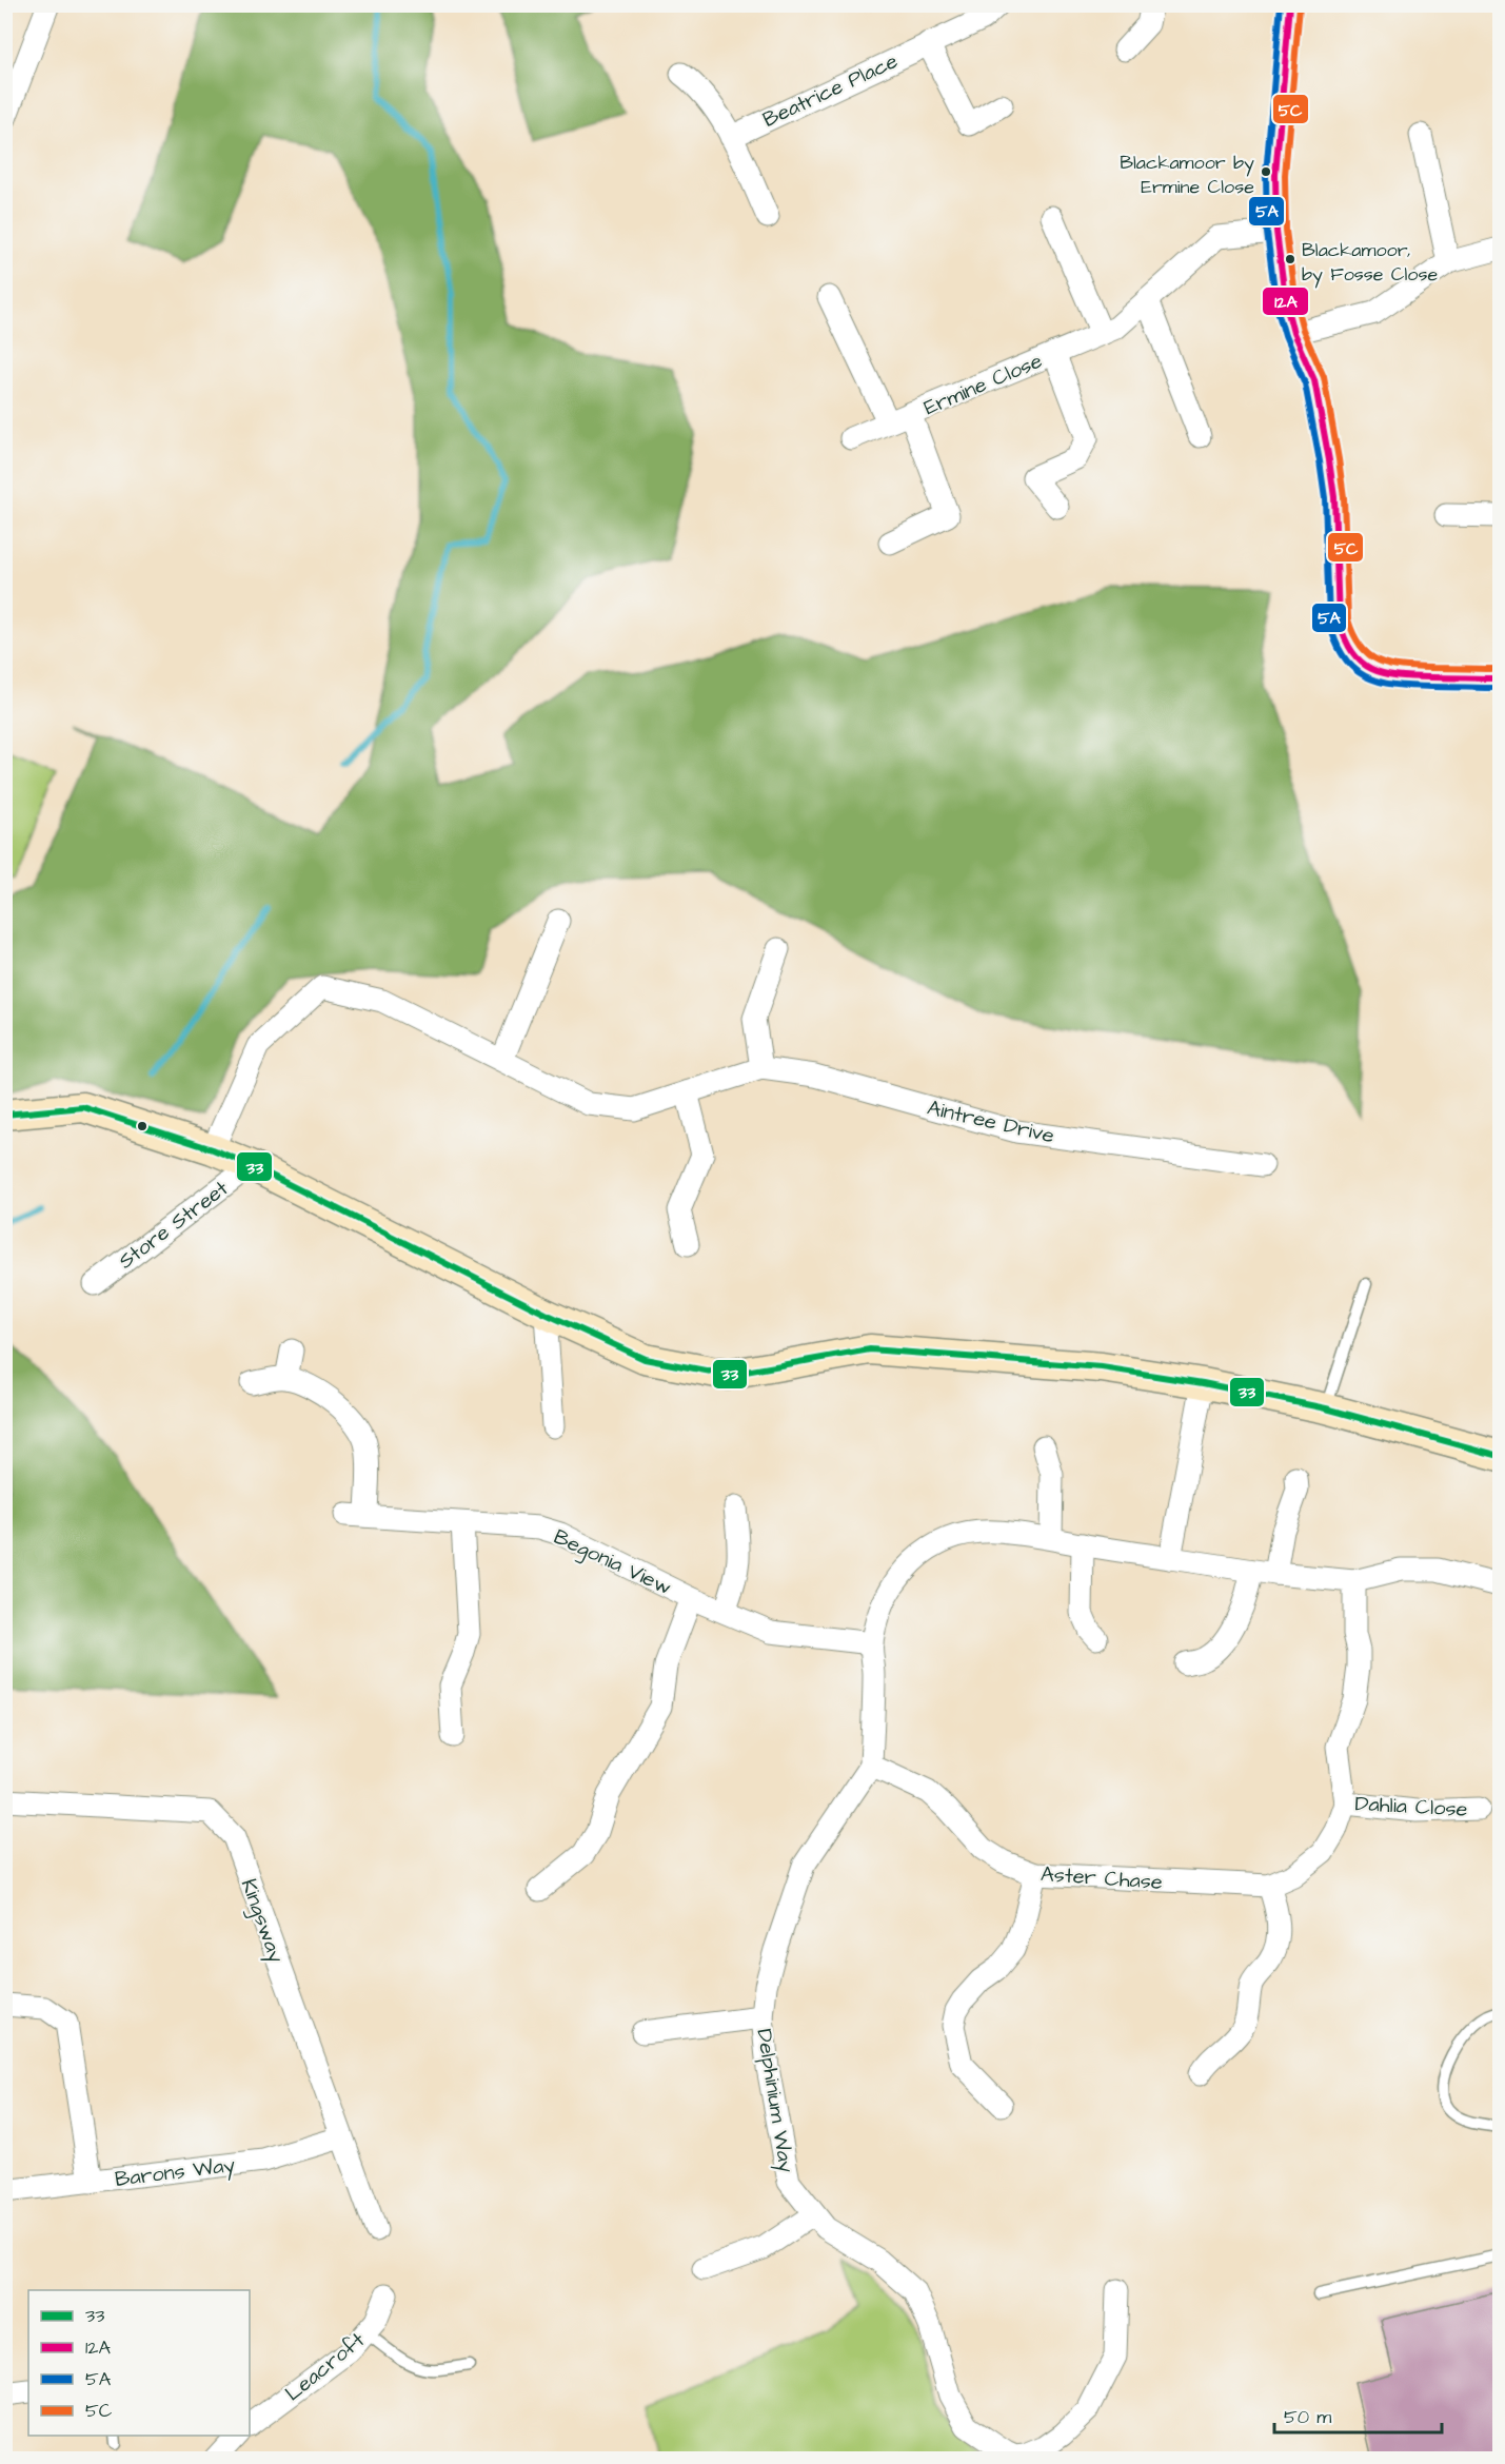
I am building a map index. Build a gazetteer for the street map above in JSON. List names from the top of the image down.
{
  "streets": {
    "street": [
      "Beatrice Place",
      "Ermine Close",
      "Aintree Drive",
      "Store Street",
      "Begonia View",
      "Dahlia Close",
      "Aster Chase",
      "Kingsway",
      "Delphinium Way",
      "Barons Way",
      "Leacroft"
    ]
  },
  "crossings": [
    ["Dahlia Close", "Aster Chase"],
    ["Aster Chase", "Delphinium Way"],
    ["Kingsway", "Barons Way"]
  ],
  "places": ["Blackamoor by Ermine Close", "Blackamoor, by Fosse Close"],
  "lines": [
    "transit line 12A",
    "transit line 5A",
    "transit line 5C",
    "transit line 33"
  ],
  "legend": [
    "33",
    "12A",
    "5A",
    "5C"
  ],
  "scale_bar": "50 m"
}
